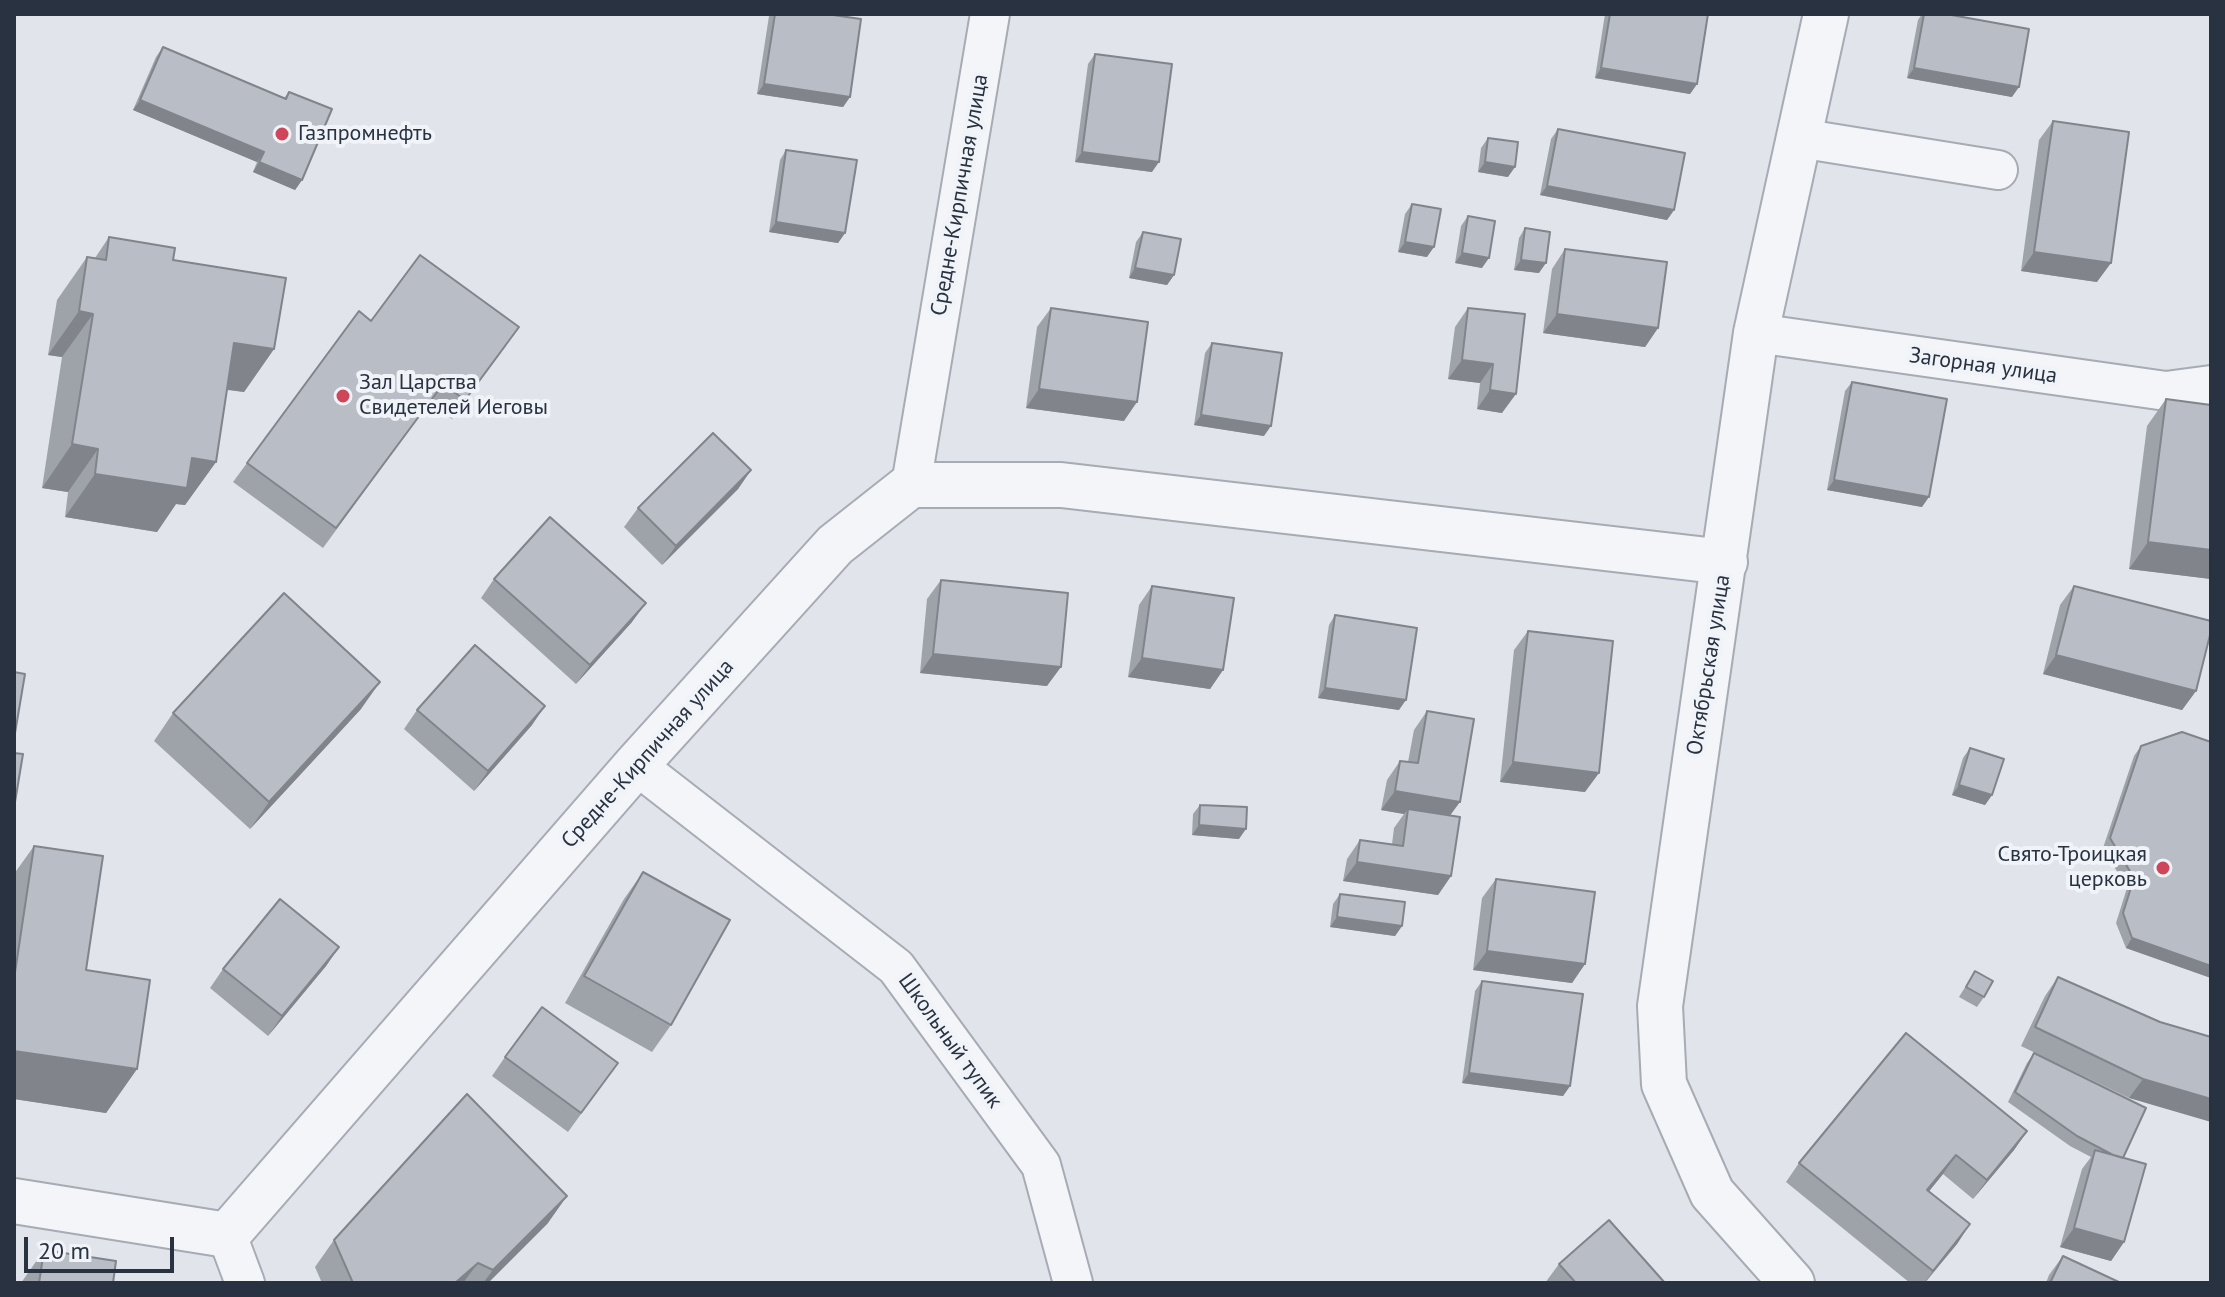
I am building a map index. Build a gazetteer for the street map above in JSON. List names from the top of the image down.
{
  "streets": {
    "street": [
      "Средне-Кирпичная улица",
      "Загорная улица",
      "Октябрьская улица",
      "Школьный тупик"
    ]
  },
  "crossings": [
    ["Средне-Кирпичная улица", "Школьный тупик"],
    ["Загорная улица", "Октябрьская улица"]
  ],
  "places": ["Газпромнефть", "Зал Царства Свидетелей Иеговы", "Свято-Троицкая церковь"],
  "scale_bar": "20 m"
}
